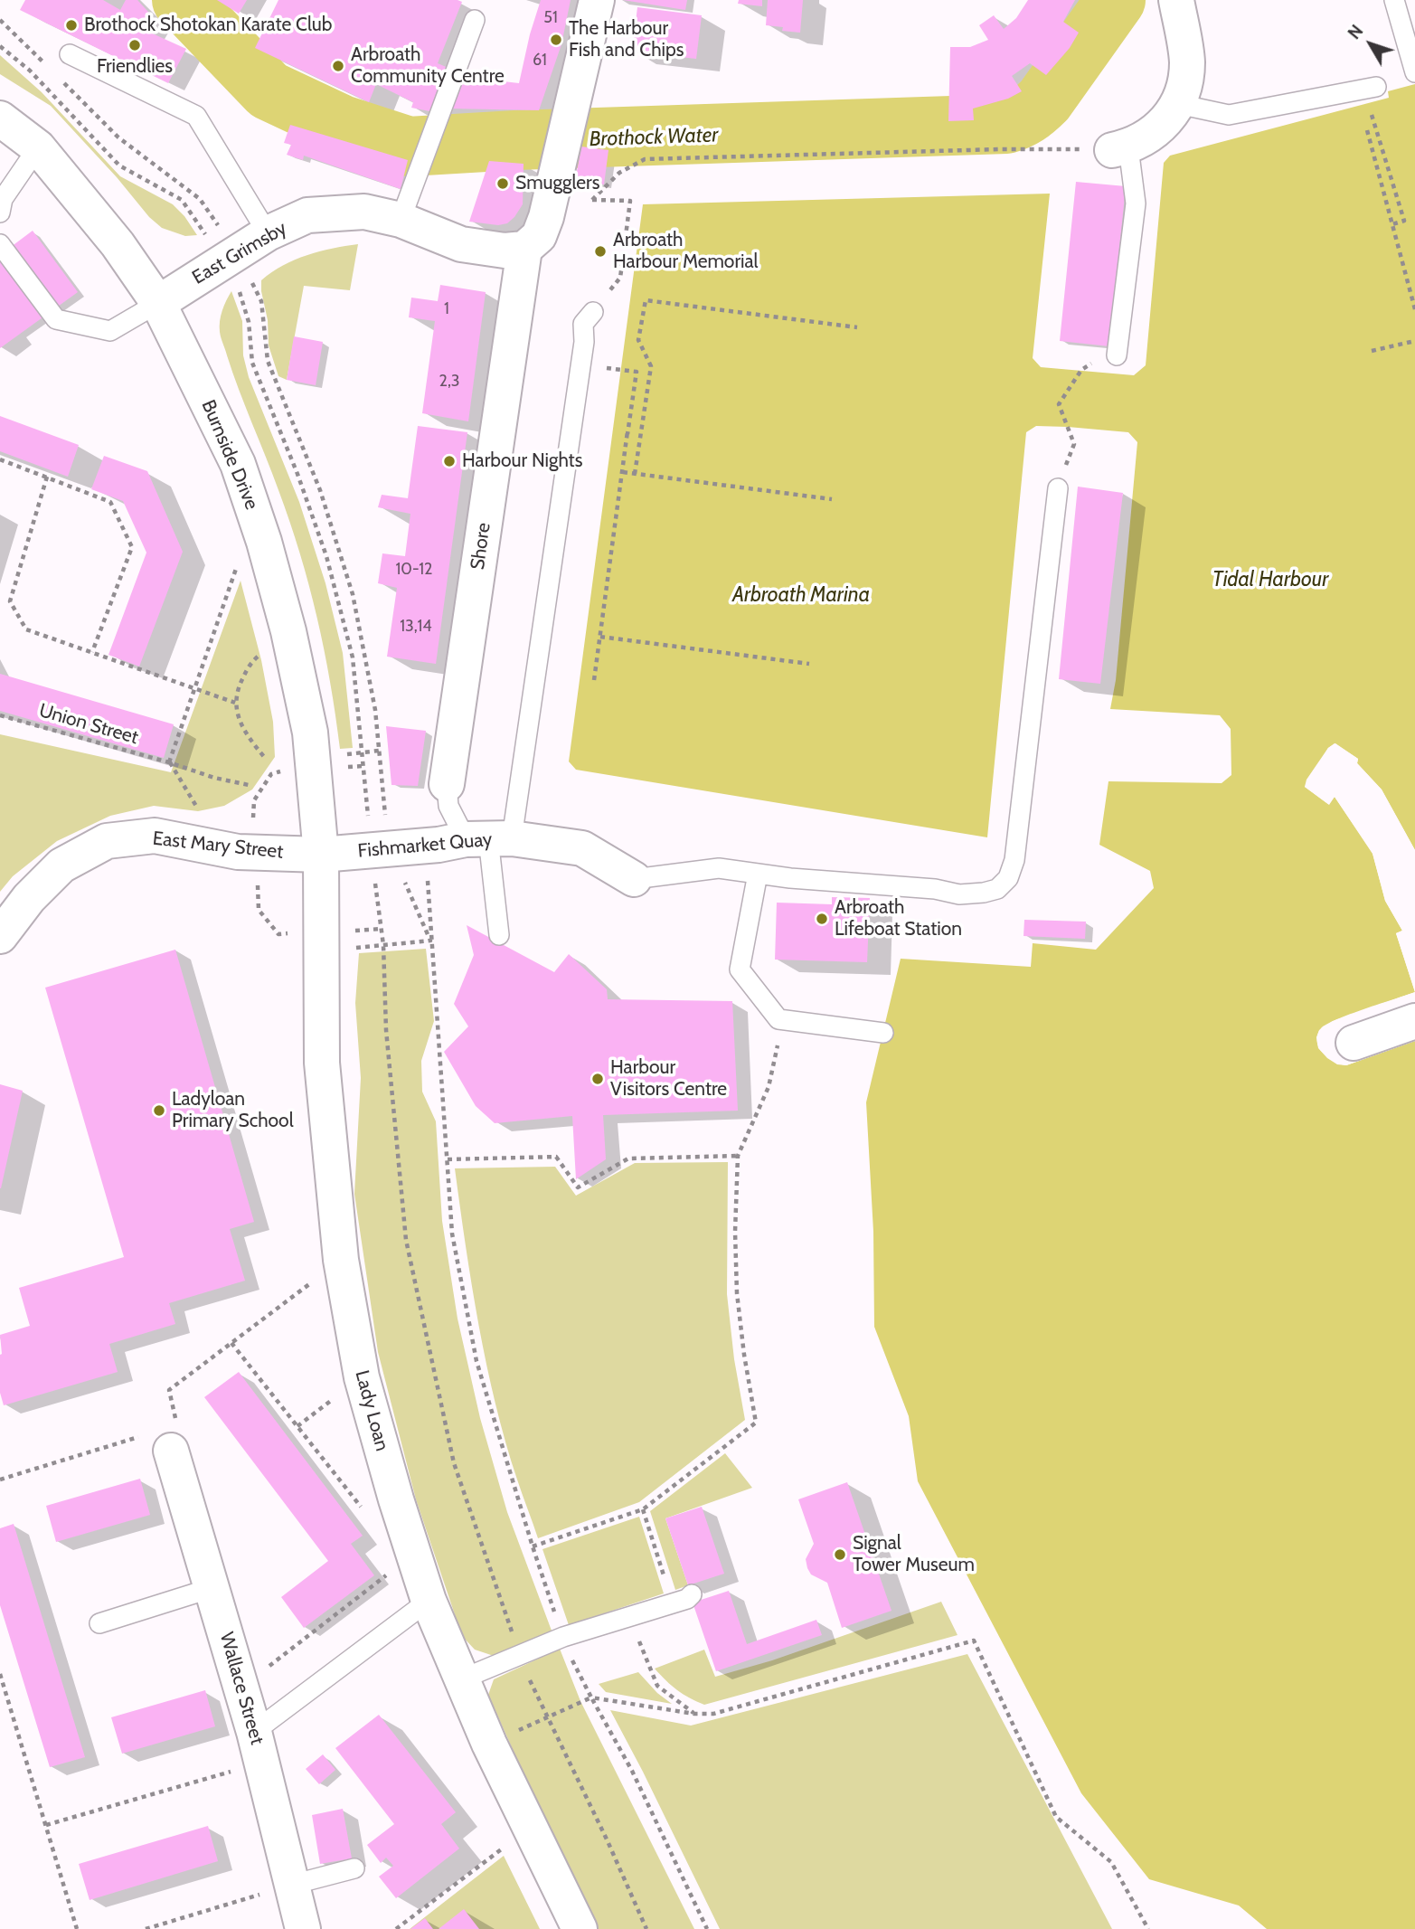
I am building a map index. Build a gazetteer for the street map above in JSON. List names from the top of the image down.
{
  "streets": {
    "street": [
      "East Grimsby",
      "Burnside Drive",
      "Shore",
      "East Mary Street",
      "Fishmarket Quay",
      "Lady Loan",
      "Wallace Street"
    ],
    "path": ["Union Street"]
  },
  "crossings": [
    ["East Grimsby", "Burnside Drive"],
    ["East Grimsby", "Shore"],
    ["Burnside Drive", "East Mary Street"],
    ["Burnside Drive", "Fishmarket Quay"],
    ["Burnside Drive", "Lady Loan"],
    ["Shore", "Fishmarket Quay"],
    ["East Mary Street", "Fishmarket Quay"],
    ["East Mary Street", "Lady Loan"],
    ["Fishmarket Quay", "Lady Loan"]
  ],
  "water": ["Brothock Water", "Tidal Harbour", "Arbroath Marina"],
  "places": [
    "Brothock Shotokan Karate Club",
    "The Harbour Fish and Chips",
    "Friendlies",
    "Arbroath Community Centre",
    "Smugglers",
    "Arbroath Harbour Memorial",
    "Harbour Nights",
    "Arbroath Lifeboat Station",
    "Harbour Visitors Centre",
    "Ladyloan Primary School",
    "Signal Tower Museum"
  ],
  "house_numbers": [
    "51",
    "61",
    "1",
    "2,3",
    "10-12",
    "13,14"
  ],
  "north": "top left"
}
